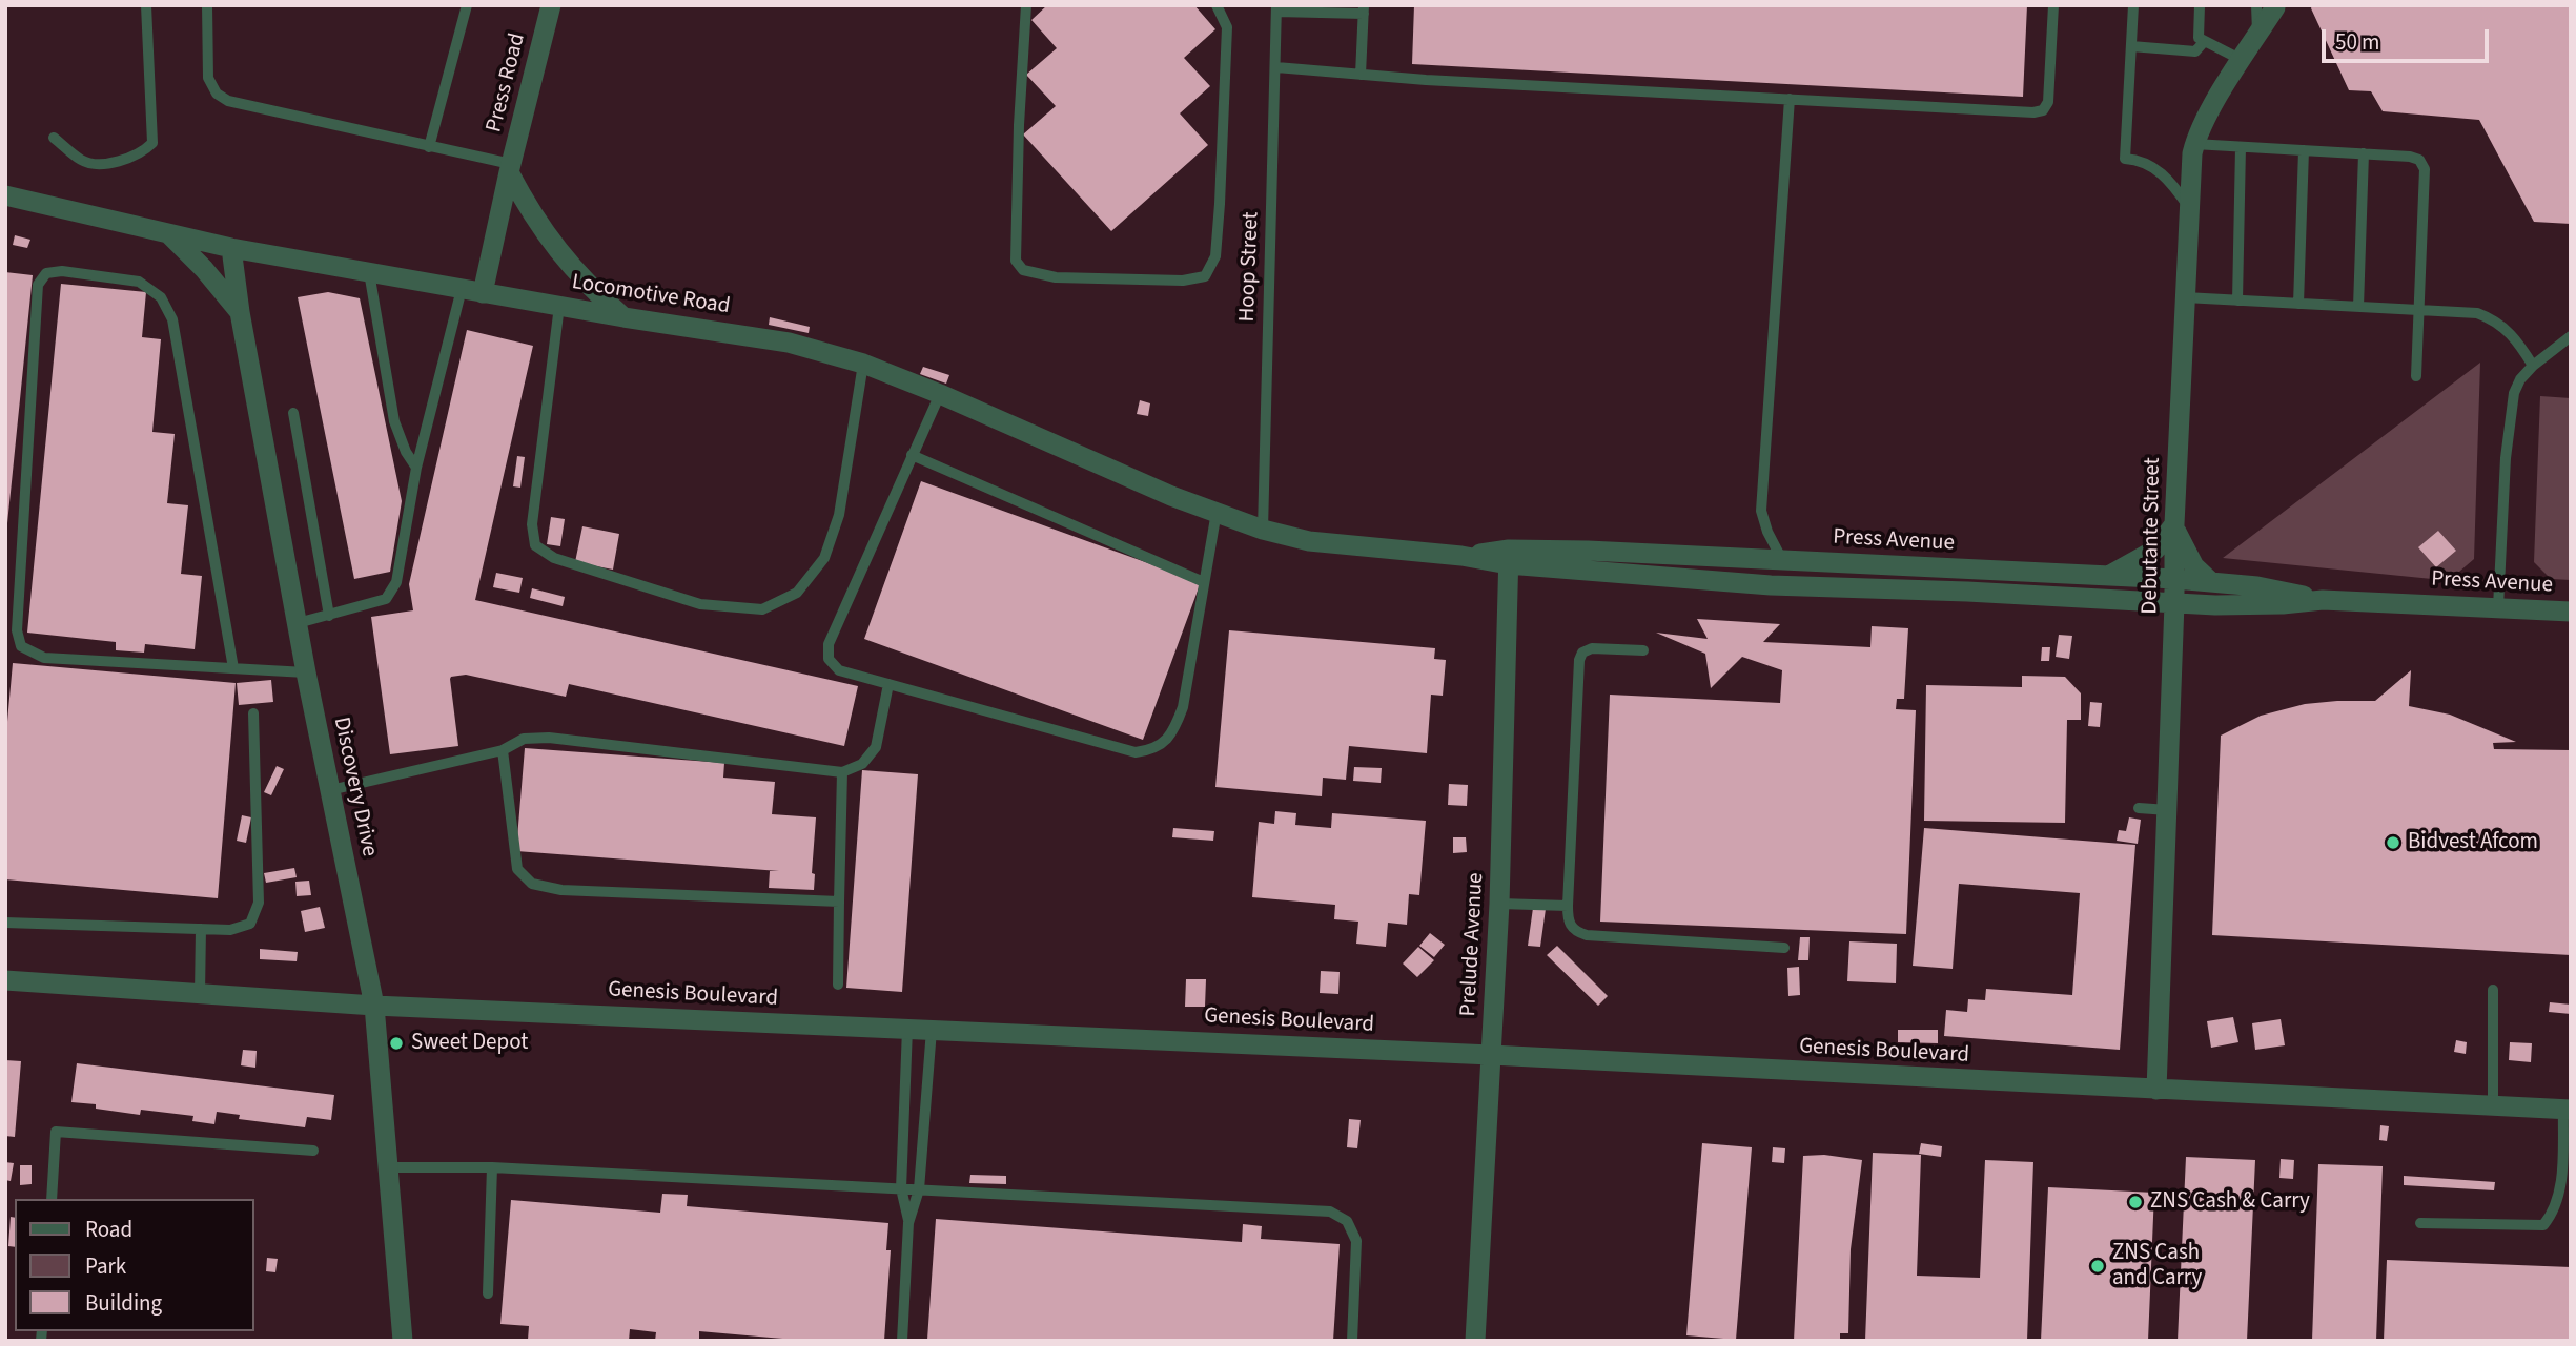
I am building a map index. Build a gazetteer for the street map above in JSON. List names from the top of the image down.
{
  "streets": {
    "street": [
      "Press Road",
      "Locomotive Road",
      "Debutante Street",
      "Press Avenue",
      "Discovery Drive",
      "Prelude Avenue",
      "Genesis Boulevard"
    ],
    "lane": ["Hoop Street"]
  },
  "crossings": [
    ["Press Road", "Locomotive Road"],
    ["Hoop Street", "Locomotive Road"],
    ["Hoop Street", "Press Avenue"],
    ["Locomotive Road", "Press Avenue"],
    ["Locomotive Road", "Discovery Drive"],
    ["Debutante Street", "Press Avenue"],
    ["Debutante Street", "Genesis Boulevard"],
    ["Press Avenue", "Prelude Avenue"],
    ["Discovery Drive", "Genesis Boulevard"],
    ["Prelude Avenue", "Genesis Boulevard"]
  ],
  "places": [
    "Bidvest Afcom",
    "Sweet Depot",
    "ZNS Cash & Carry",
    "ZNS Cash and Carry"
  ],
  "legend": ["Road", "Park", "Building"],
  "scale_bar": "50 m"
}
